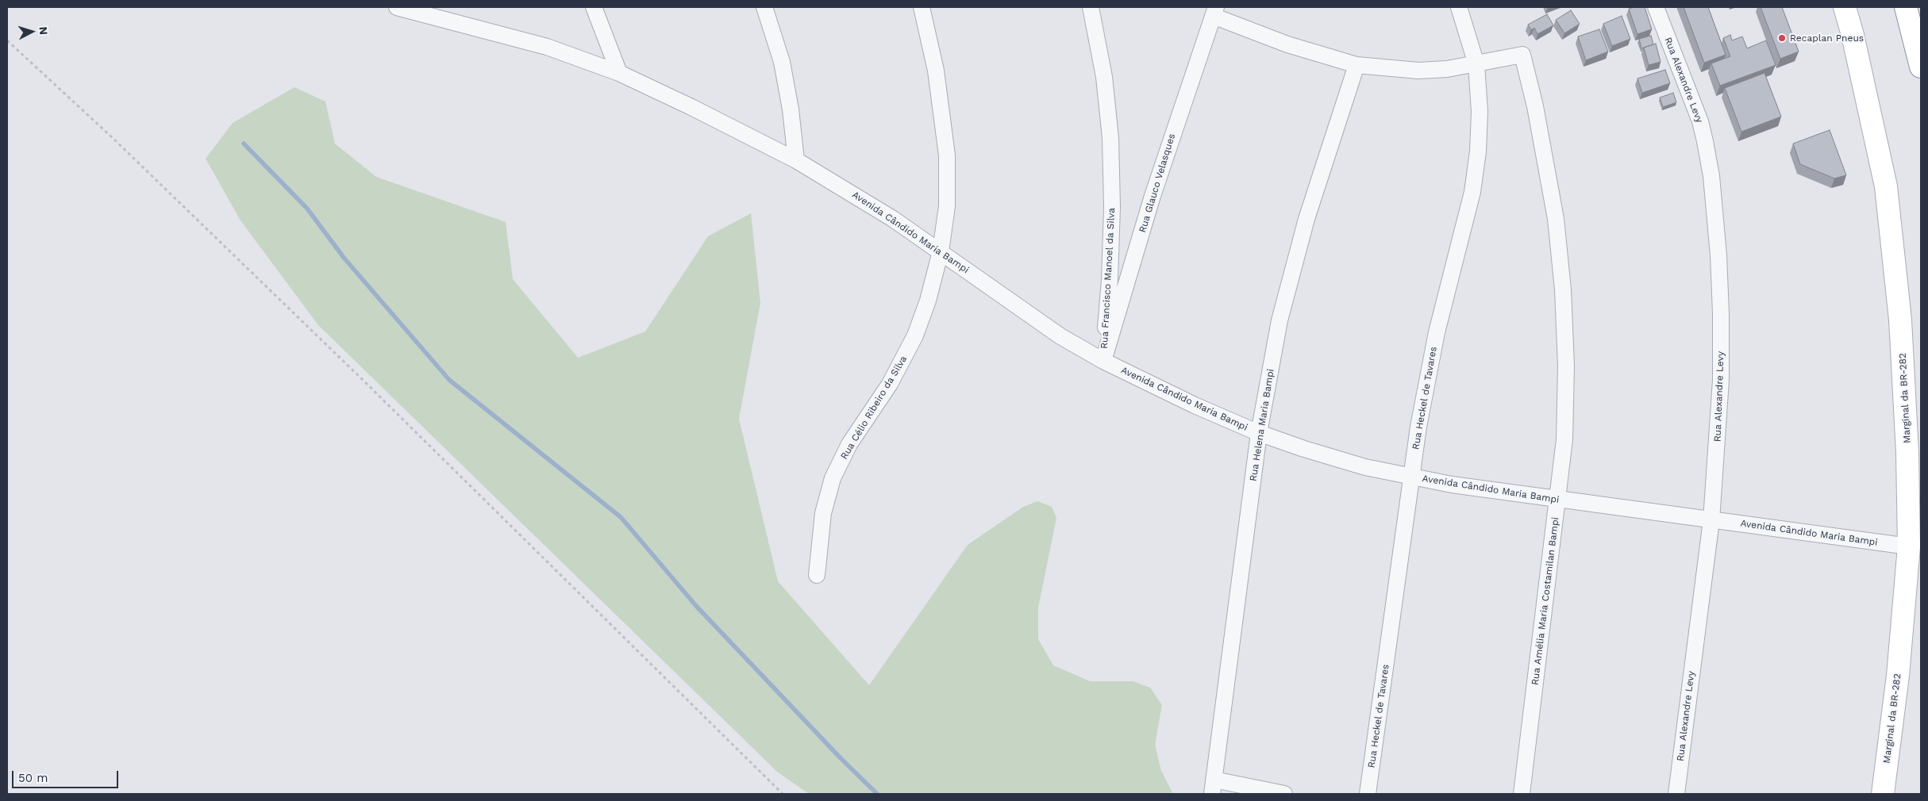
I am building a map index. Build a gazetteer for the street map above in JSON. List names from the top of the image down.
{
  "streets": {
    "main road": ["Marginal da BR-282"],
    "street": [
      "Rua Alexandre Levy",
      "Rua Glauco Velasques",
      "Avenida Cândido Maria Bampi",
      "Rua Francisco Manoel da Silva",
      "Rua Heckel de Tavares",
      "Rua Célio Ribeiro da Silva",
      "Rua Helena Maria Bampi",
      "Rua Amélia Maria Costamilan Bampi"
    ]
  },
  "crossings": [
    ["Rua Alexandre Levy", "Avenida Cândido Maria Bampi"],
    ["Rua Glauco Velasques", "Avenida Cândido Maria Bampi"],
    ["Rua Glauco Velasques", "Rua Francisco Manoel da Silva"],
    ["Avenida Cândido Maria Bampi", "Rua Francisco Manoel da Silva"],
    ["Avenida Cândido Maria Bampi", "Rua Heckel de Tavares"],
    ["Avenida Cândido Maria Bampi", "Marginal da BR-282"],
    ["Avenida Cândido Maria Bampi", "Rua Célio Ribeiro da Silva"],
    ["Avenida Cândido Maria Bampi", "Rua Helena Maria Bampi"],
    ["Avenida Cândido Maria Bampi", "Rua Amélia Maria Costamilan Bampi"],
    ["Rua Heckel de Tavares", "Rua Amélia Maria Costamilan Bampi"]
  ],
  "places": ["Recaplan Pneus"],
  "scale_bar": "50 m",
  "north": "right"
}
